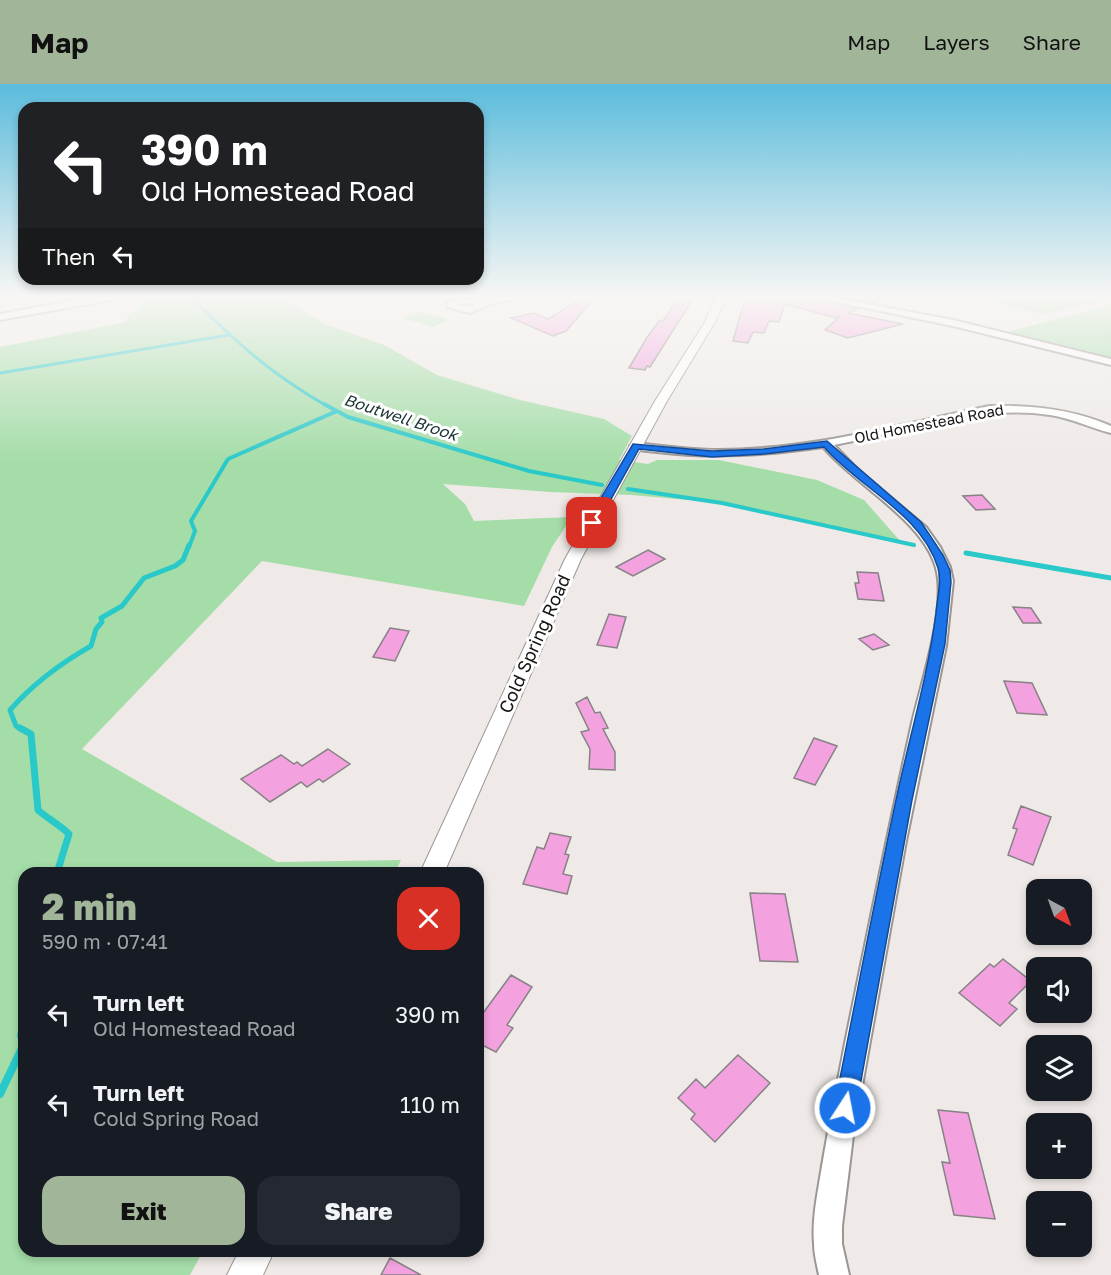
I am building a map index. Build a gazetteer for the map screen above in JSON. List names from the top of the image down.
{
  "streets": {
    "street": ["Old Homestead Road", "Cold Spring Road"]
  },
  "crossings": [
    ["Old Homestead Road", "Cold Spring Road"]
  ],
  "water": ["Boutwell Brook"],
  "north": "bottom right",
  "page": {
    "header": "Map",
    "nav": ["Map", "Layers", "Share"],
    "turn": ["390 m", "Old Homestead Road"],
    "then": "Then",
    "heading": ["2 min", "590 m · 07:41"],
    "map_buttons": ["+", "−"],
    "list": [
      {
        "name": "Turn left",
        "note": "Old Homestead Road",
        "value": "390 m"
      },
      {
        "name": "Turn left",
        "note": "Cold Spring Road",
        "value": "110 m"
      }
    ],
    "buttons": ["Exit", "Share"]
  }
}
